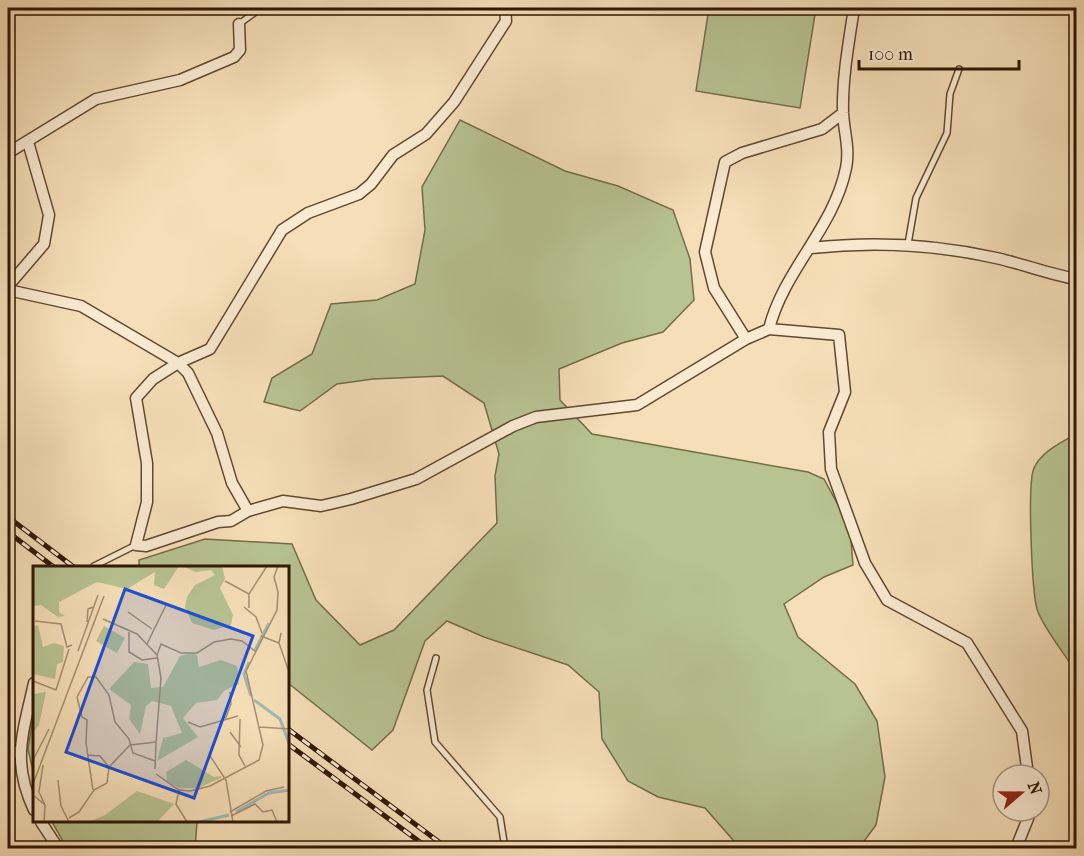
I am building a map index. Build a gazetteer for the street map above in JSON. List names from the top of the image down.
{
  "scale_bar": "100 m",
  "north": "right"
}
